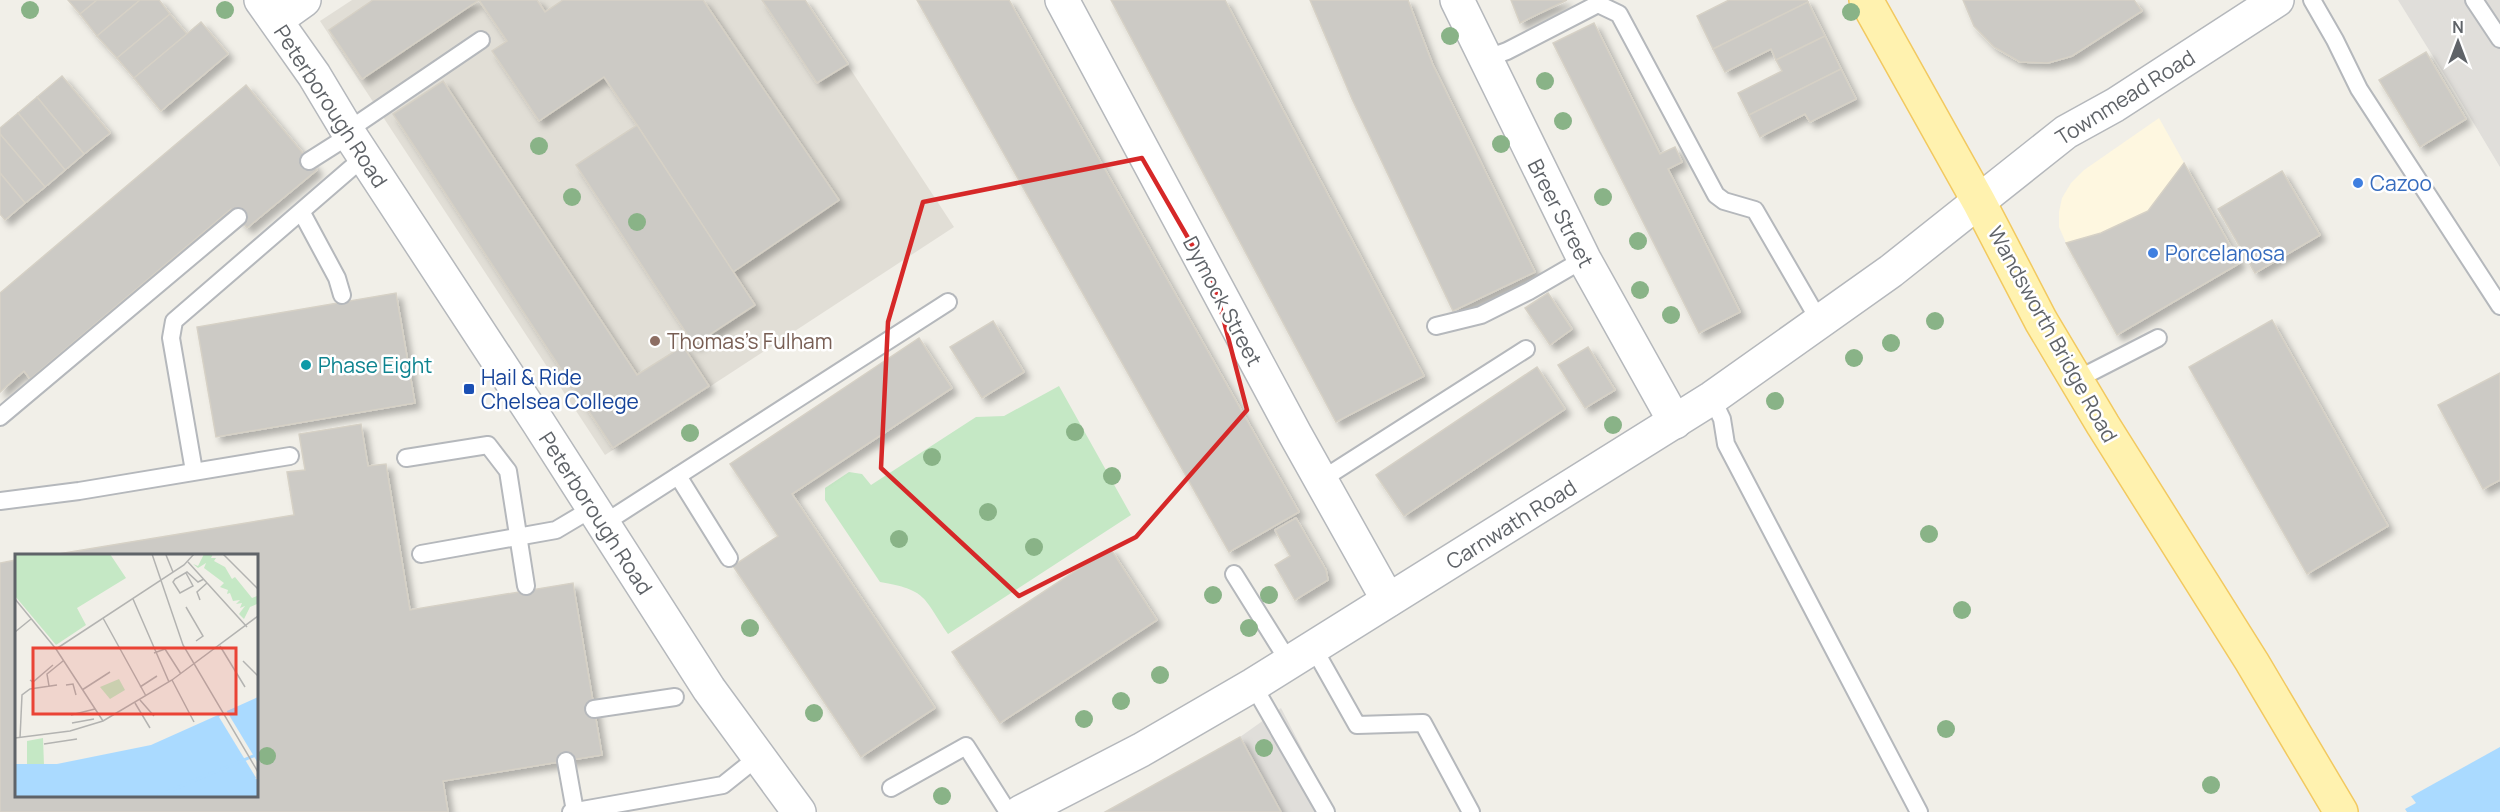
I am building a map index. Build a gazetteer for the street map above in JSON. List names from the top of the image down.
{
  "streets": {
    "main road": ["Wandsworth Bridge Road"],
    "street": [
      "Townmead Road",
      "Peterborough Road",
      "Breer Street",
      "Dymock Street",
      "Carnwath Road"
    ]
  },
  "crossings": [
    ["Townmead Road", "Wandsworth Bridge Road"],
    ["Townmead Road", "Carnwath Road"],
    ["Breer Street", "Carnwath Road"],
    ["Dymock Street", "Carnwath Road"],
    ["Wandsworth Bridge Road", "Carnwath Road"]
  ],
  "places": {
    "other": [
      "Cazoo",
      "Porcelanosa",
      "Thomas's Fulham",
      "Phase Eight"
    ],
    "transit": ["Hail & Ride Chelsea College"]
  },
  "north": "top"
}
